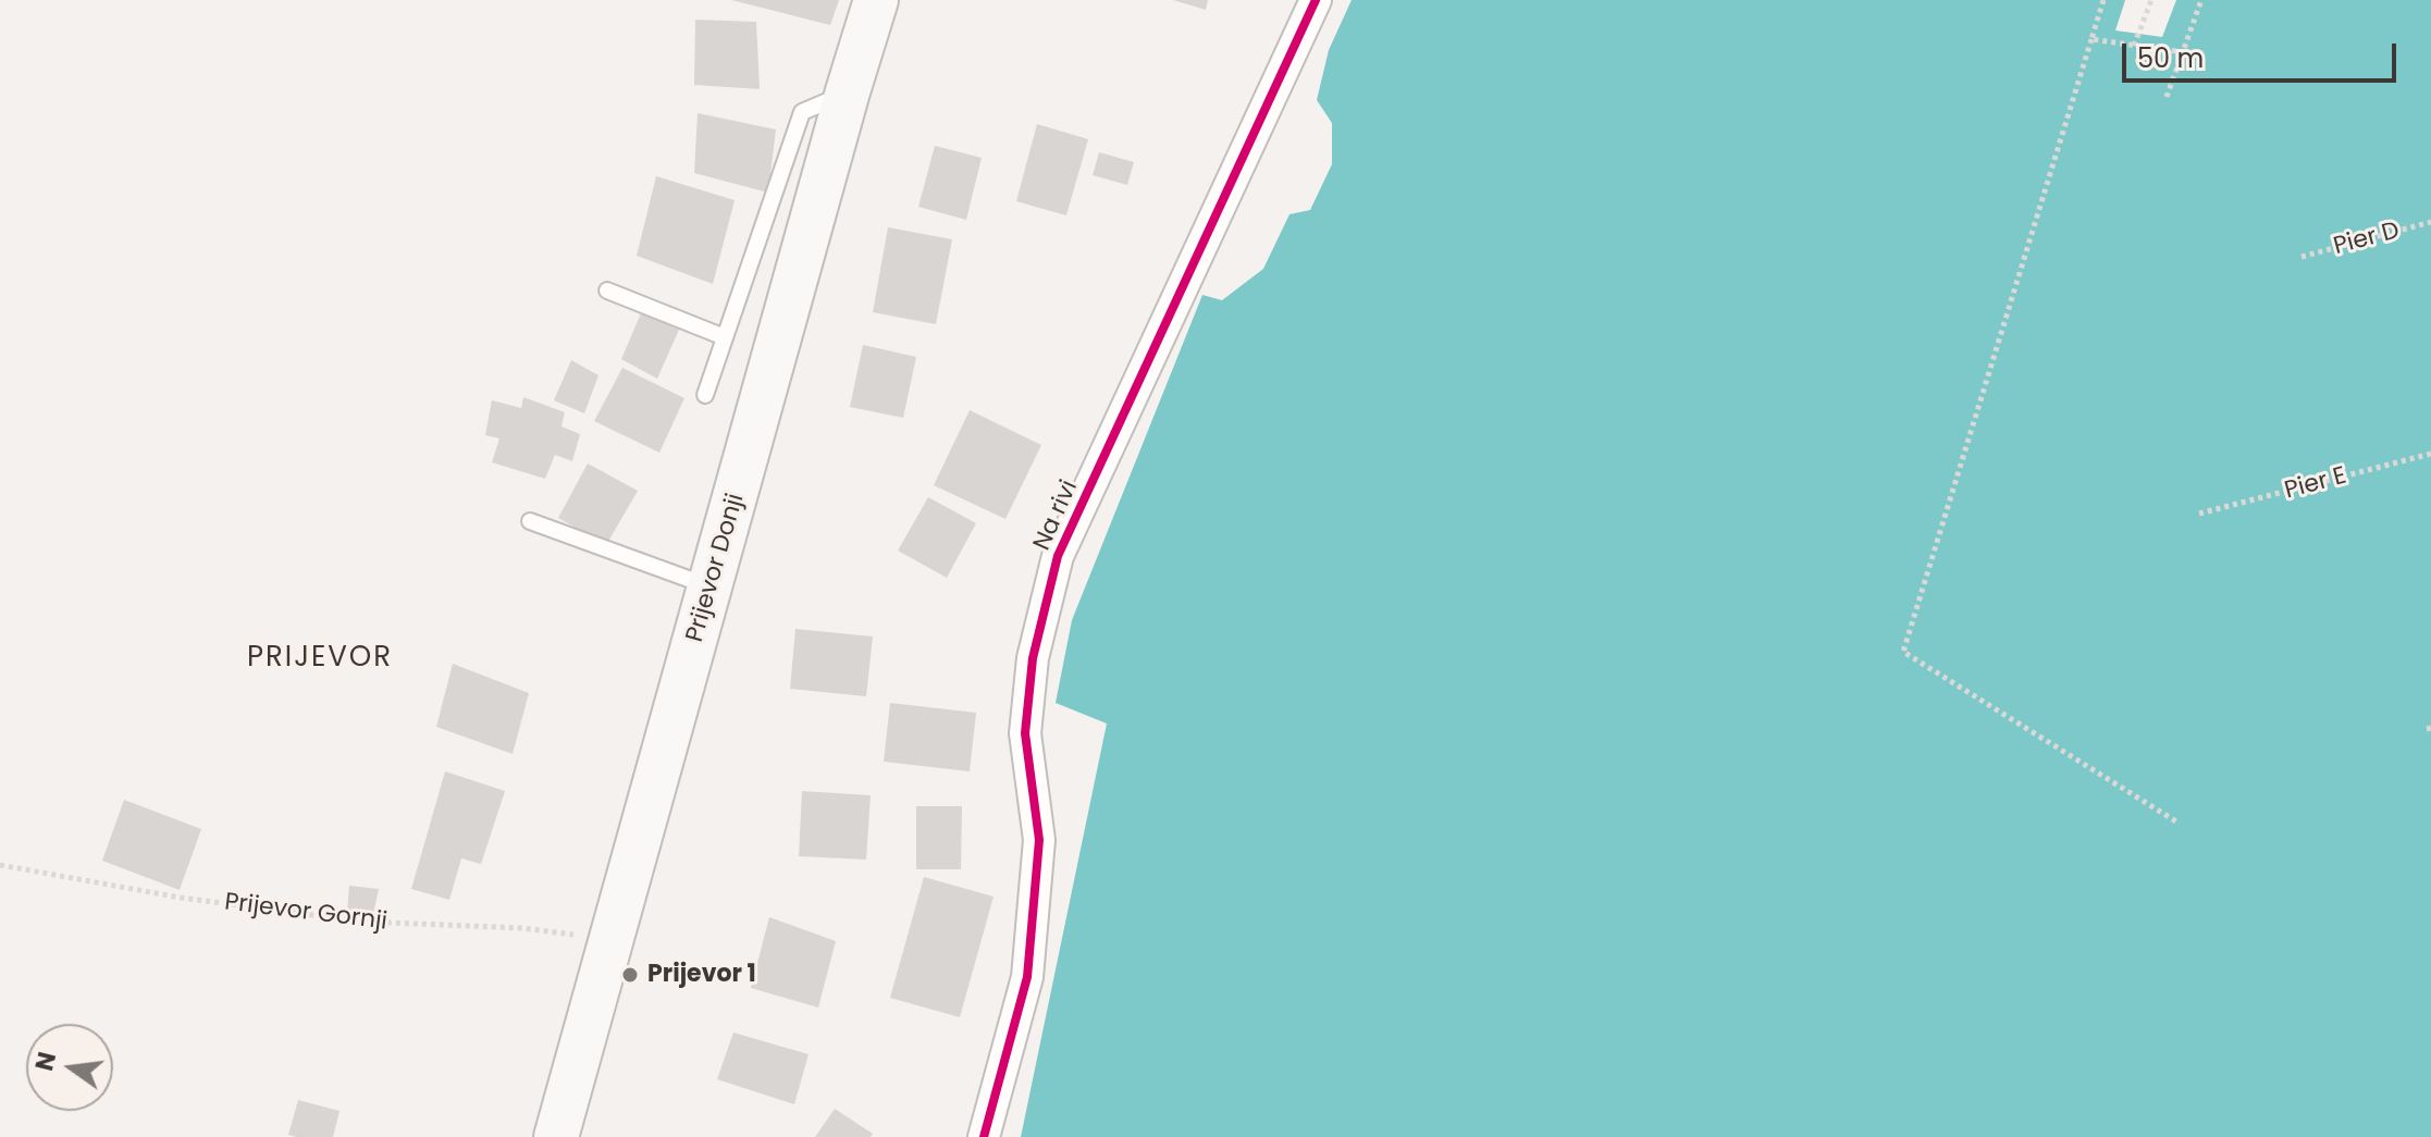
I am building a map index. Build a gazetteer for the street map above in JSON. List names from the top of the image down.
{
  "streets": {
    "main road": ["Prijevor Donji"],
    "street": ["Na rivi"],
    "path": ["Pier D", "Pier E", "Prijevor Gornji"]
  },
  "crossings": [
    ["Prijevor Donji", "Prijevor Gornji"]
  ],
  "districts": ["PRIJEVOR"],
  "places": ["Prijevor 1"],
  "scale_bar": "50 m",
  "north": "left"
}
